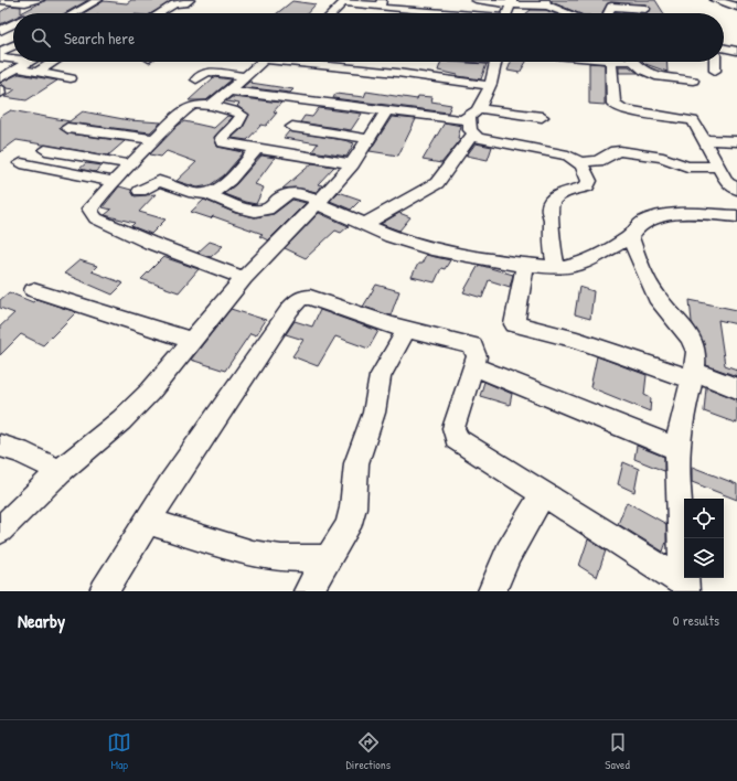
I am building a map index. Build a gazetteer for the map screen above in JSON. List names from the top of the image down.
{
  "page": {
    "search": "Search here",
    "heading": ["Nearby", "0 results"],
    "nav": ["Map", "Directions", "Saved"]
  }
}
